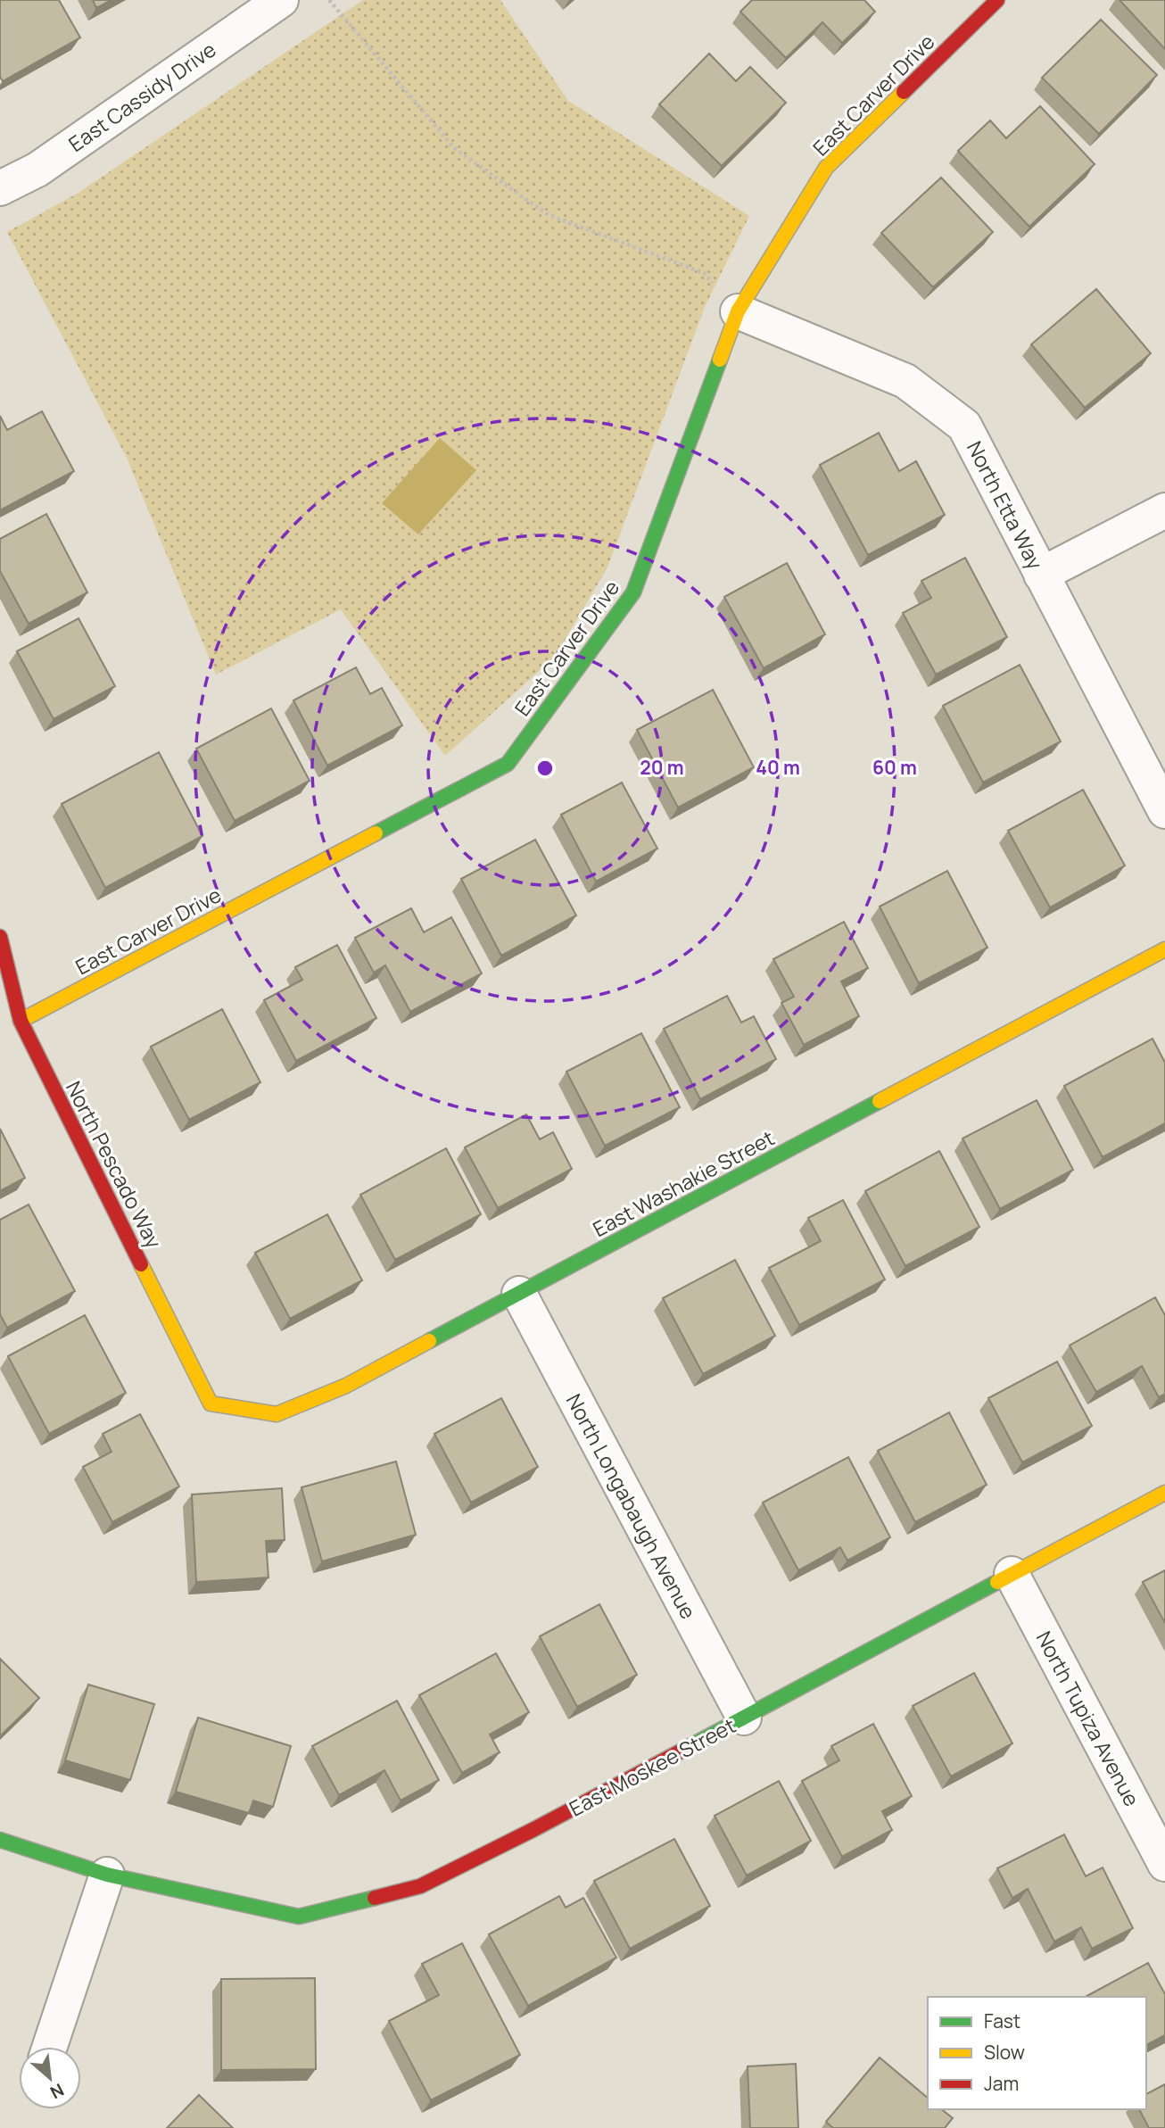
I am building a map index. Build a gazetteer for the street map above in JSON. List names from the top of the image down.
{
  "streets": {
    "street": [
      "East Carver Drive",
      "East Cassidy Drive",
      "North Etta Way",
      "North Pescado Way",
      "East Washakie Street",
      "North Longabaugh Avenue",
      "North Tupiza Avenue",
      "East Moskee Street"
    ]
  },
  "crossings": [
    ["East Carver Drive", "North Etta Way"],
    ["East Carver Drive", "North Pescado Way"],
    ["North Pescado Way", "East Washakie Street"],
    ["East Washakie Street", "North Longabaugh Avenue"],
    ["North Longabaugh Avenue", "East Moskee Street"],
    ["North Tupiza Avenue", "East Moskee Street"]
  ],
  "legend": ["Fast", "Slow", "Jam"],
  "north": "bottom right",
  "rings": ["20 m", "40 m", "60 m"]
}
